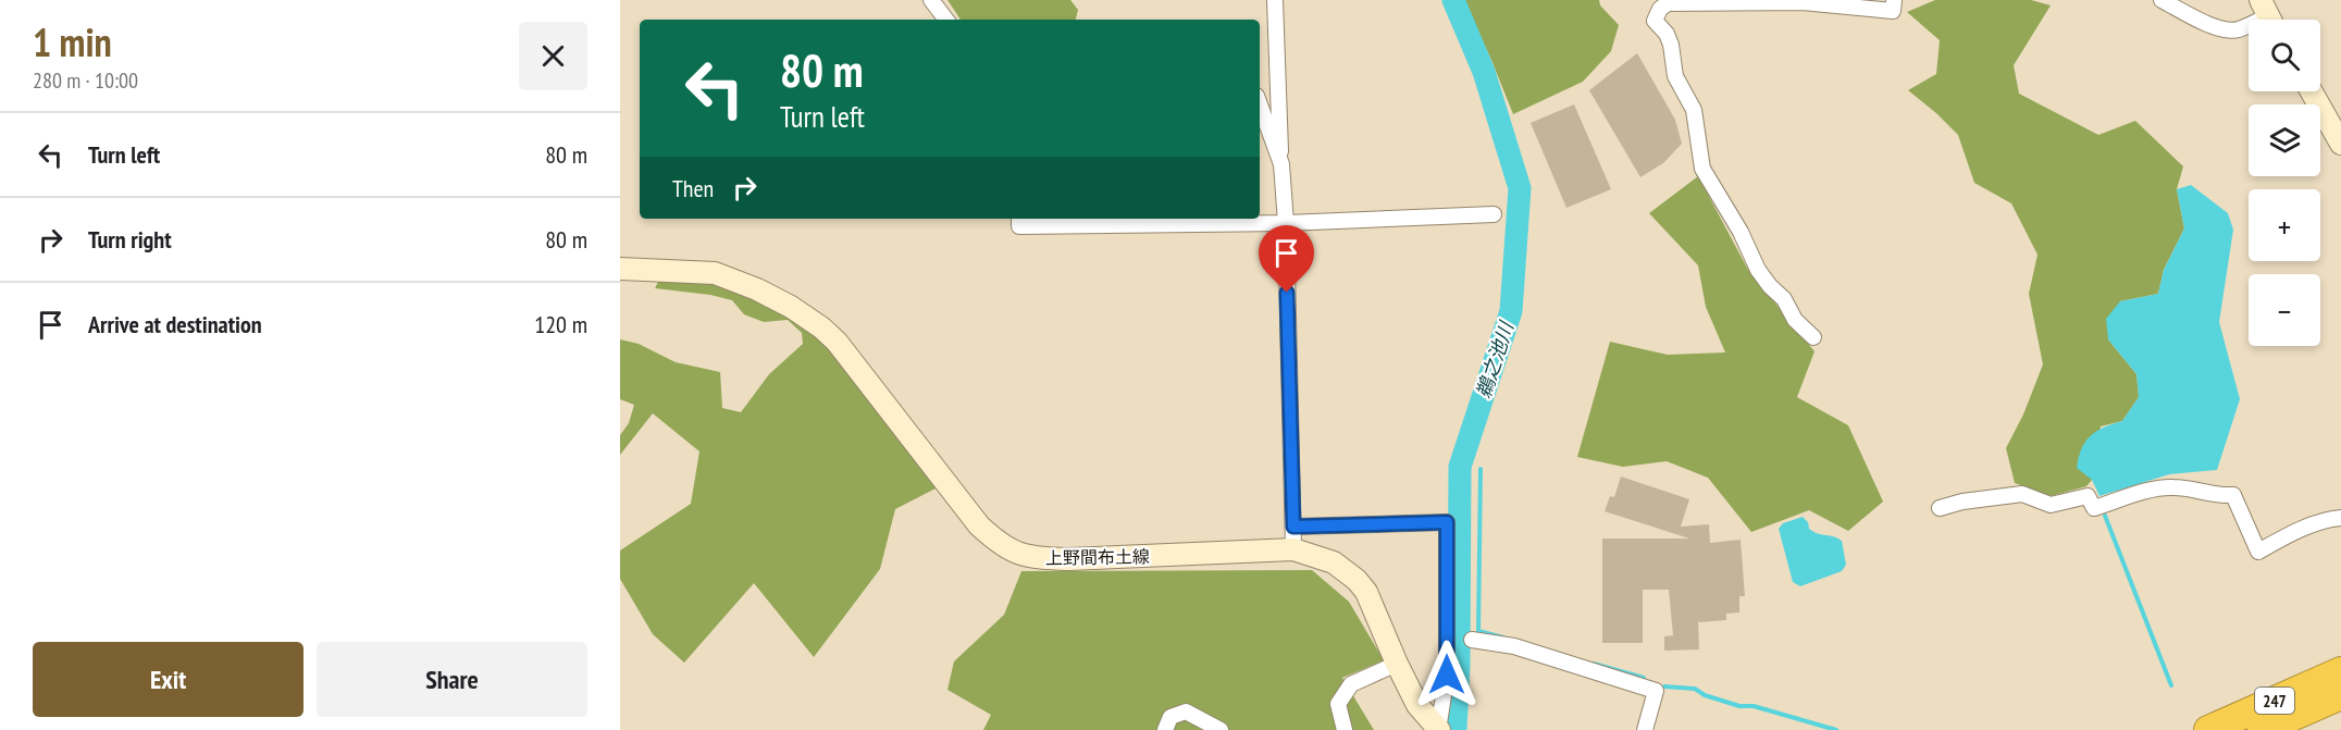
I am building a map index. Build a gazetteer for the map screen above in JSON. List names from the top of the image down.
{
  "streets": {
    "highway": ["247"],
    "main road": ["上野間布土線"]
  },
  "water": ["鵜之池川"],
  "page": {
    "heading": ["1 min", "280 m · 10:00"],
    "map_buttons": ["+", "−"],
    "turn": ["80 m", "Turn left"],
    "list": [
      {
        "name": "Turn left",
        "value": "80 m"
      },
      {
        "name": "Turn right",
        "value": "80 m"
      },
      {
        "name": "Arrive at destination",
        "value": "120 m"
      }
    ],
    "then": "Then",
    "buttons": ["Exit", "Share"]
  }
}
